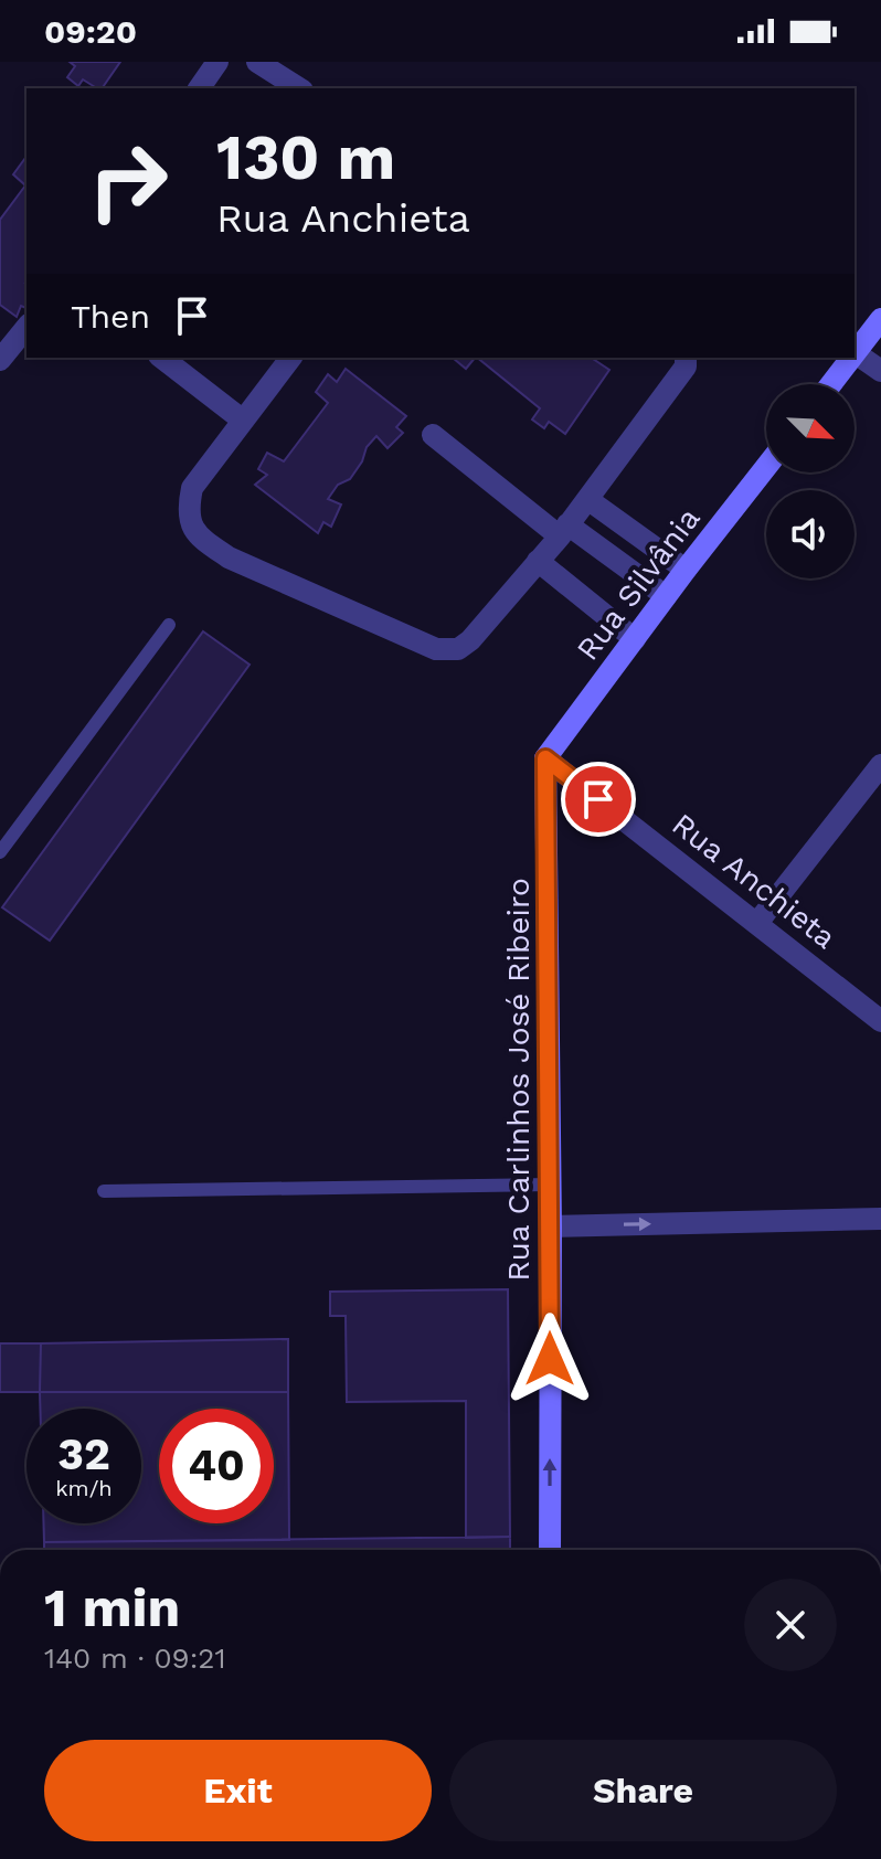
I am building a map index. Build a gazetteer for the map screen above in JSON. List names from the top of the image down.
{
  "streets": {
    "street": ["Rua Silvânia", "Rua Anchieta", "Rua Carlinhos José Ribeiro"]
  },
  "crossings": [
    ["Rua Silvânia", "Rua Anchieta"],
    ["Rua Silvânia", "Rua Carlinhos José Ribeiro"],
    ["Rua Anchieta", "Rua Carlinhos José Ribeiro"]
  ],
  "one_way": ["Rua Carlinhos José Ribeiro"],
  "north": "bottom right",
  "page": {
    "status": "09:20",
    "turn": ["130 m", "Rua Anchieta"],
    "then": "Then",
    "speed": "32 km/h",
    "limit": "40",
    "heading": ["1 min", "140 m · 09:21"],
    "buttons": ["Exit", "Share"]
  }
}
